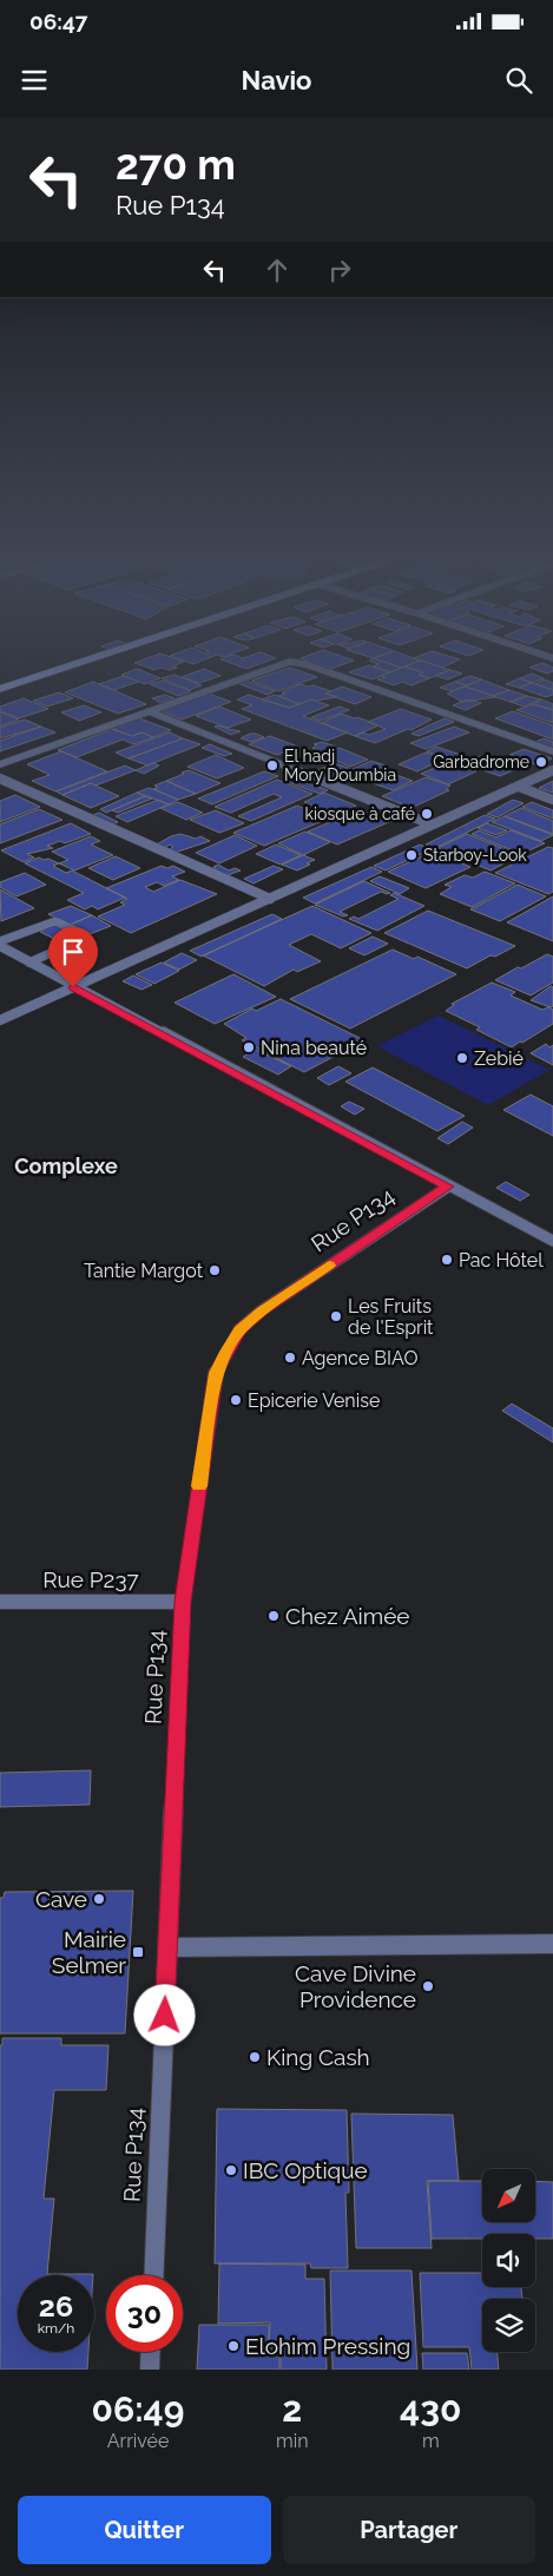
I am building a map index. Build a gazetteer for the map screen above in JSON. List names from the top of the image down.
{
  "streets": {
    "street": ["Rue P134", "Rue P237"]
  },
  "crossings": [
    ["Rue P134", "Rue P237"]
  ],
  "districts": ["Complexe"],
  "places": {
    "other": [
      "Garbadrome",
      "El hadj Mory Doumbia",
      "kiosque à café",
      "Starboy-Look",
      "Nina beauté",
      "Zebié",
      "Pac Hôtel",
      "Tantie Margot",
      "Les Fruits de l'Esprit",
      "Agence BIAO",
      "Epicerie Venise",
      "Chez Aimée",
      "Cave",
      "Cave Divine Providence",
      "King Cash",
      "IBC Optique",
      "Elohim Pressing"
    ],
    "transit": ["Mairie Selmer"]
  },
  "north": "bottom left",
  "page": {
    "status": "06:47",
    "header": "Navio",
    "turn": ["270 m", "Rue P134"],
    "speed": "26 km/h",
    "limit": "30",
    "eta": [
      "06:49",
      "Arrivée",
      "2",
      "min",
      "430",
      "m"
    ],
    "buttons": ["Quitter", "Partager"]
  }
}
